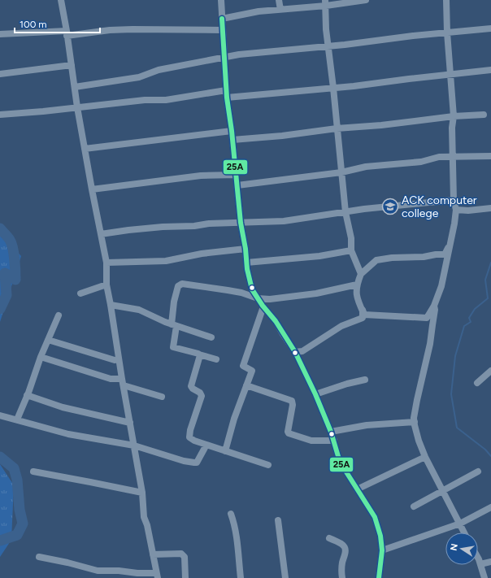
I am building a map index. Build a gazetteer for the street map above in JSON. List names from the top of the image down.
{
  "places": {
    "school or university": ["ACK computer college"]
  },
  "lines": ["transit line 25A"],
  "scale_bar": "100 m",
  "north": "left"
}
